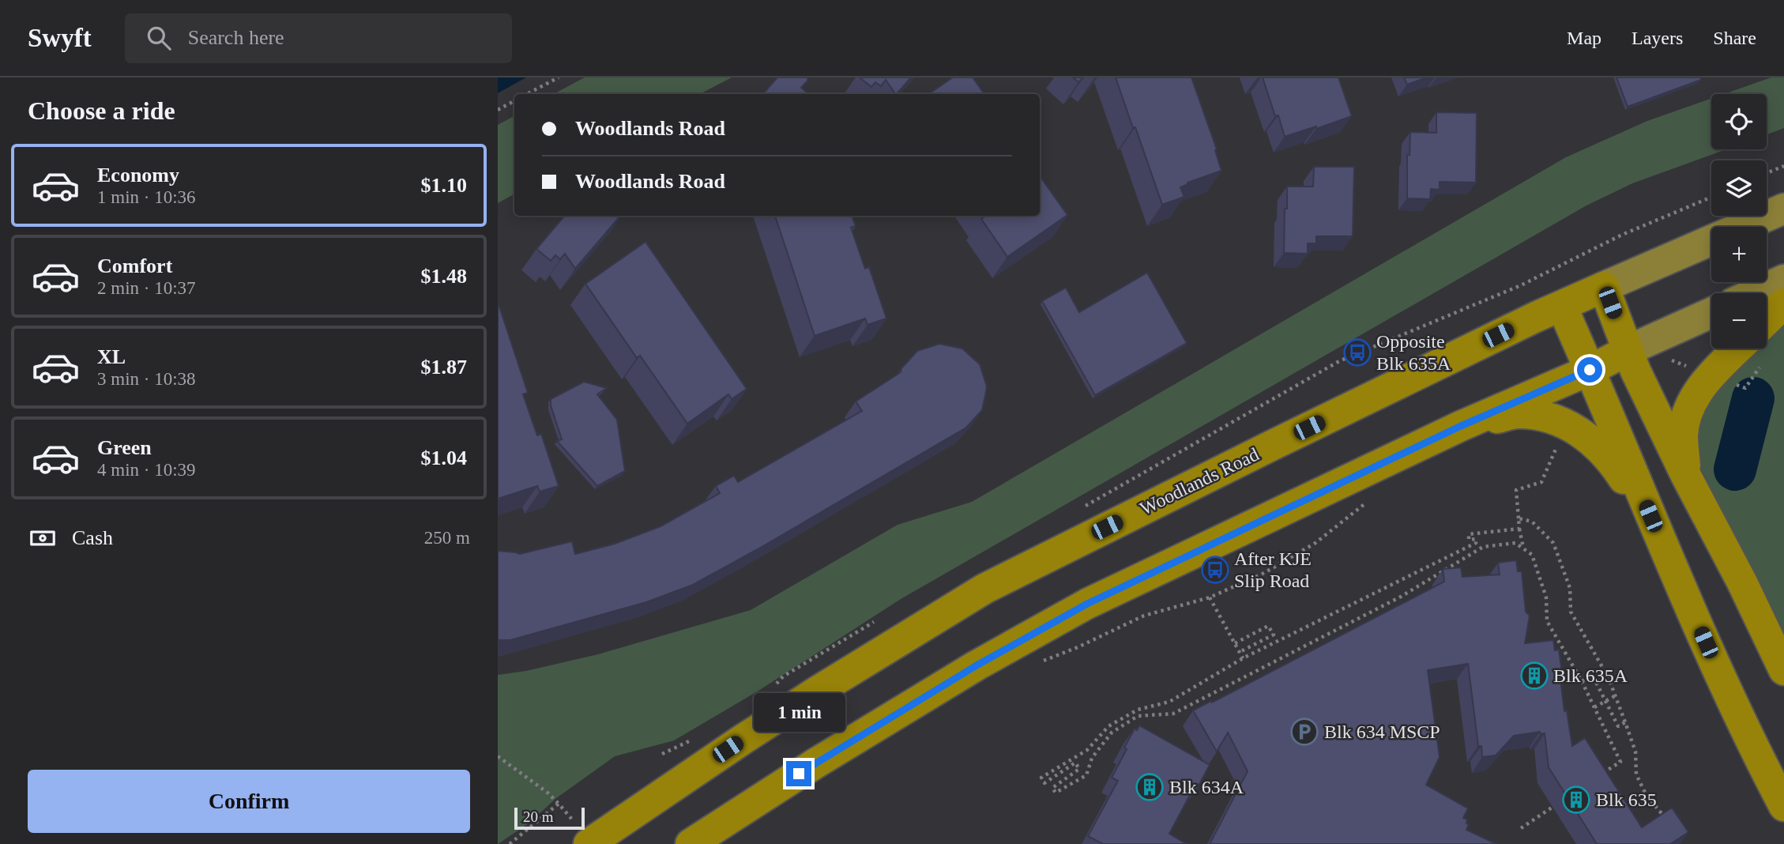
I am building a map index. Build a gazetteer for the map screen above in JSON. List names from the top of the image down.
{
  "streets": {
    "highway": ["Woodlands Road"]
  },
  "places": {
    "bus stop": ["Opposite Blk 635A", "After KJE Slip Road"],
    "building": ["Blk 635A", "Blk 634A", "Blk 635"],
    "parking": ["Blk 634 MSCP"]
  },
  "scale_bar": "20 m",
  "page": {
    "header": "Swyft",
    "search": "Search here",
    "nav": ["Map", "Layers", "Share"],
    "heading": "Choose a ride",
    "map_buttons": ["+", "−"],
    "banner": ["Woodlands Road", "Woodlands Road"],
    "list": [
      {
        "name": "Economy",
        "note": "1 min · 10:36",
        "value": "$1.10"
      },
      {
        "name": "Comfort",
        "note": "2 min · 10:37",
        "value": "$1.48"
      },
      {
        "name": "XL",
        "note": "3 min · 10:38",
        "value": "$1.87"
      },
      {
        "name": "Green",
        "note": "4 min · 10:39",
        "value": "$1.04"
      }
    ],
    "pay": ["Cash", "250 m"],
    "bubble": "1 min",
    "buttons": "Confirm",
    "scale": "20 m"
  }
}
